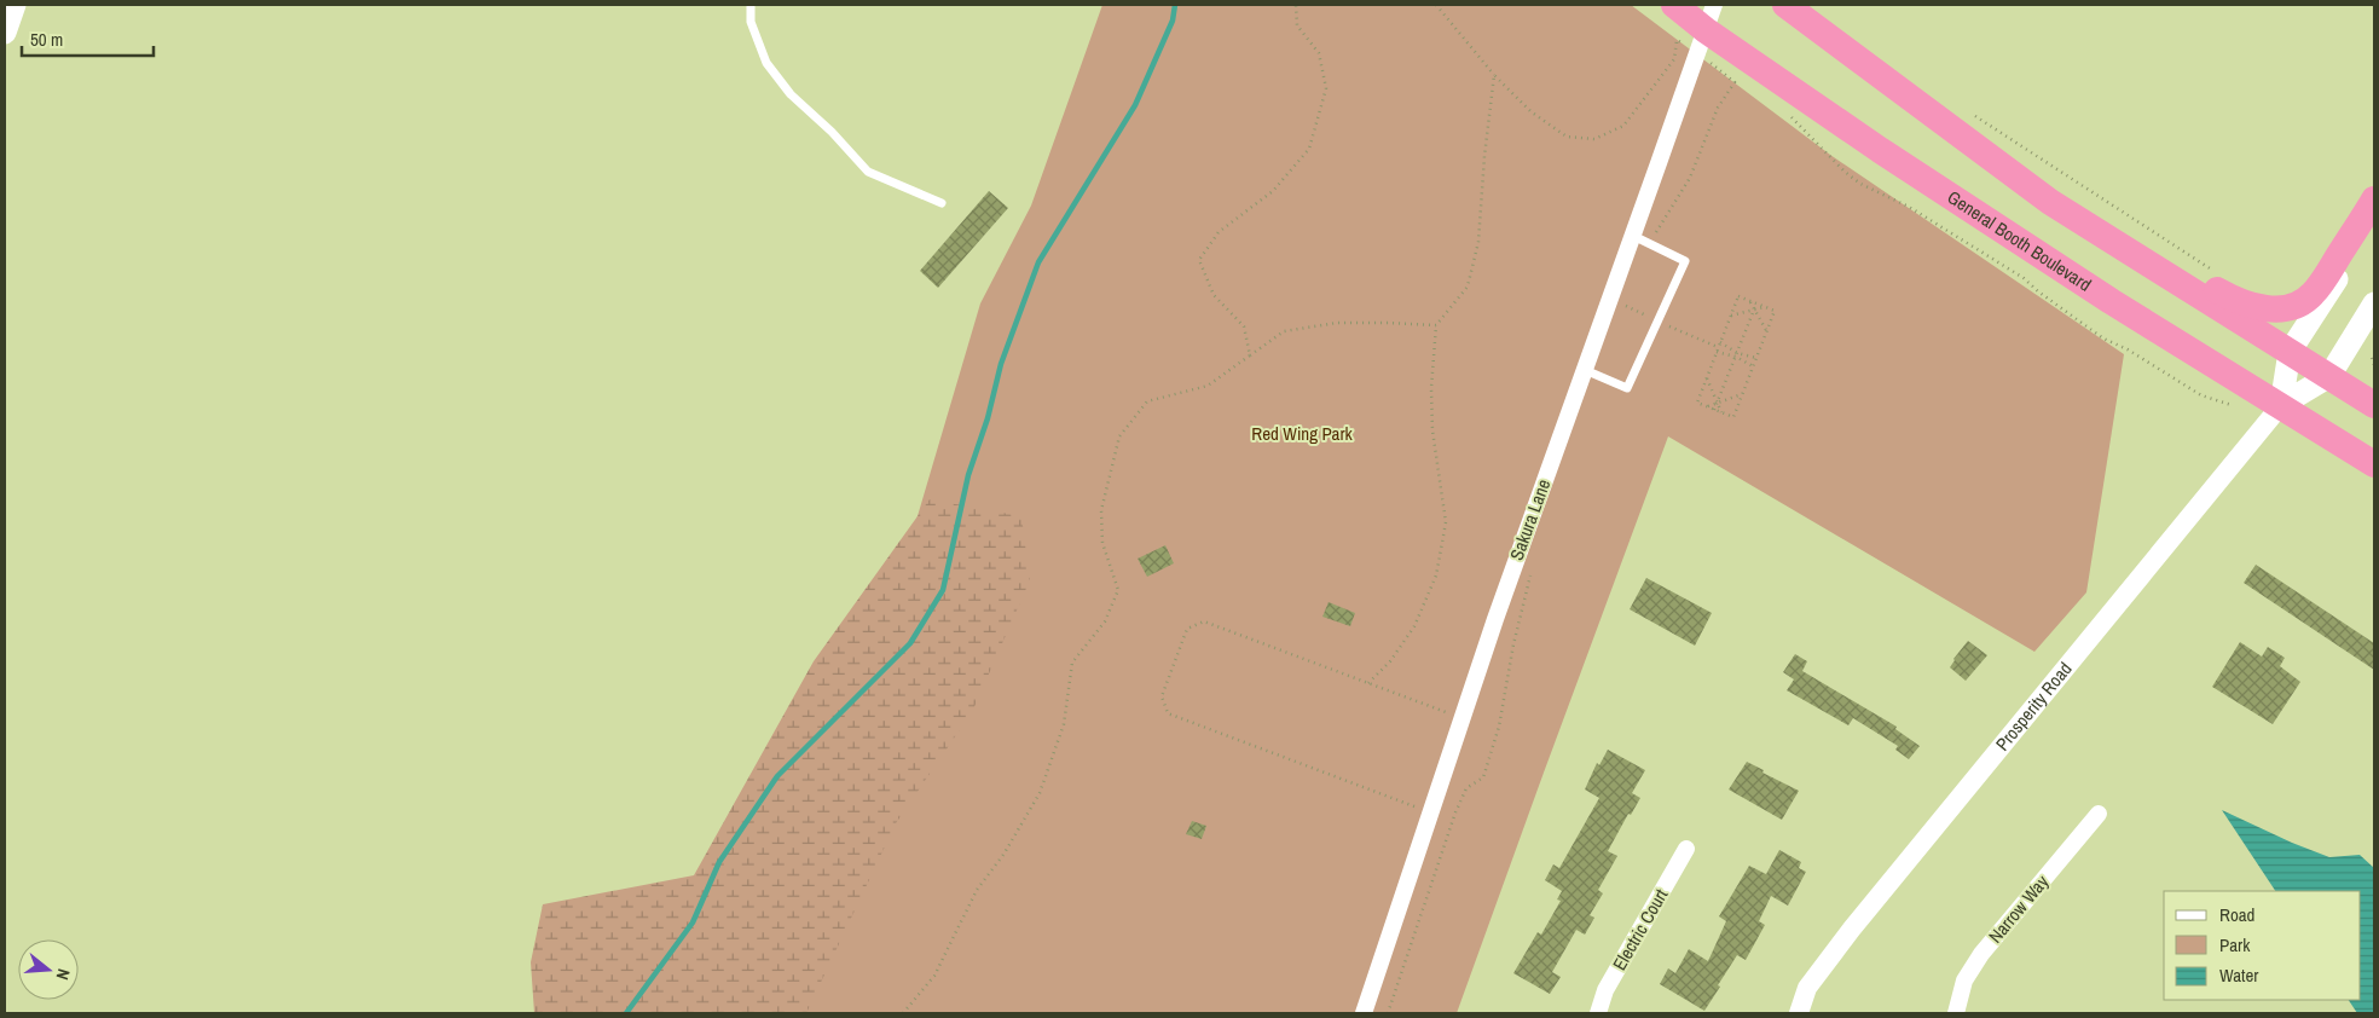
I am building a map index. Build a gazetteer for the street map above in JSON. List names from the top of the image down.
{
  "streets": {
    "highway": ["General Booth Boulevard"],
    "street": [
      "Sakura Lane",
      "Prosperity Road",
      "Narrow Way",
      "Electric Court"
    ]
  },
  "crossings": [
    ["General Booth Boulevard", "Sakura Lane"],
    ["General Booth Boulevard", "Prosperity Road"]
  ],
  "parks": ["Red Wing Park"],
  "legend": ["Road", "Park", "Water"],
  "scale_bar": "50 m",
  "north": "right"
}
